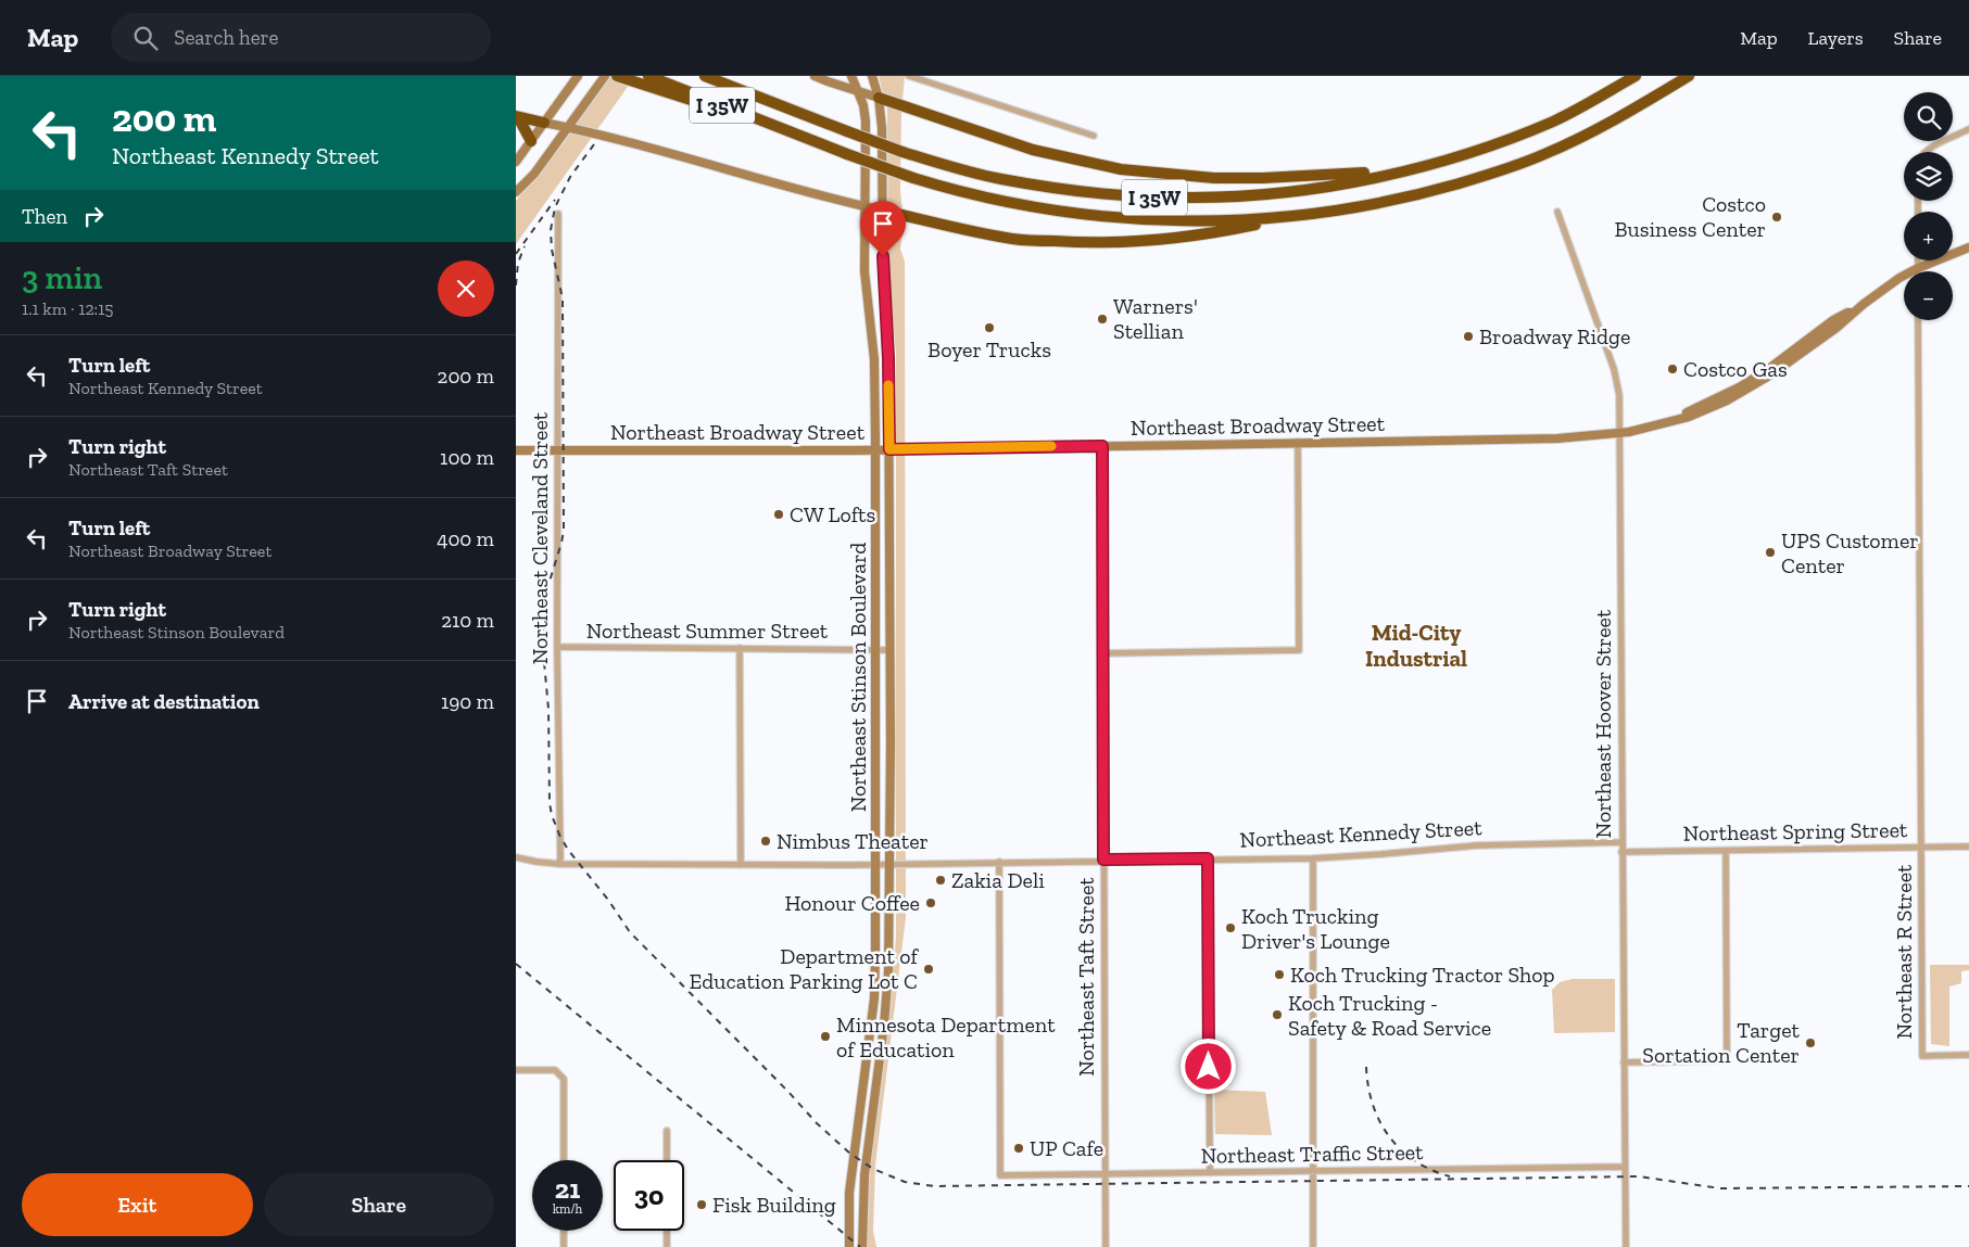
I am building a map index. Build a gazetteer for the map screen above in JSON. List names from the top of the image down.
{
  "streets": {
    "highway": ["I 35W"],
    "main road": ["Northeast Broadway Street", "Northeast Stinson Boulevard"],
    "street": [
      "Northeast Cleveland Street",
      "Northeast Summer Street",
      "Northeast Hoover Street",
      "Northeast Spring Street",
      "Northeast Kennedy Street",
      "Northeast R Street",
      "Northeast Taft Street",
      "Northeast Traffic Street"
    ]
  },
  "crossings": [
    ["Northeast Broadway Street", "Northeast Cleveland Street"],
    ["Northeast Broadway Street", "Northeast Stinson Boulevard"],
    ["Northeast Broadway Street", "Northeast Hoover Street"],
    ["Northeast Broadway Street", "Northeast Taft Street"],
    ["Northeast Cleveland Street", "Northeast Summer Street"],
    ["Northeast Cleveland Street", "Northeast Kennedy Street"],
    ["Northeast Summer Street", "Northeast Stinson Boulevard"],
    ["Northeast Stinson Boulevard", "Northeast Kennedy Street"],
    ["Northeast Hoover Street", "Northeast Spring Street"],
    ["Northeast Hoover Street", "Northeast Kennedy Street"],
    ["Northeast Hoover Street", "Northeast Traffic Street"],
    ["Northeast Spring Street", "Northeast R Street"],
    ["Northeast Kennedy Street", "Northeast Taft Street"],
    ["Northeast Kennedy Street", "Northeast Traffic Street"],
    ["Northeast Taft Street", "Northeast Traffic Street"]
  ],
  "districts": ["Mid-City Industrial"],
  "places": [
    "Costco Business Center",
    "Warners' Stellian",
    "Boyer Trucks",
    "Broadway Ridge",
    "Costco Gas",
    "CW Lofts",
    "UPS Customer Center",
    "Nimbus Theater",
    "Zakia Deli",
    "Honour Coffee",
    "Koch Trucking Driver's Lounge",
    "Department of Education Parking Lot C",
    "Koch Trucking Tractor Shop",
    "Koch Trucking - Safety & Road Service",
    "Minnesota Department of Education",
    "Target Sortation Center",
    "UP Cafe",
    "Fisk Building"
  ],
  "page": {
    "header": "Map",
    "search": "Search here",
    "nav": ["Map", "Layers", "Share"],
    "turn": ["200 m", "Northeast Kennedy Street"],
    "map_buttons": ["+", "−"],
    "then": "Then",
    "heading": ["3 min", "1.1 km · 12:15"],
    "list": [
      {
        "name": "Turn left",
        "note": "Northeast Kennedy Street",
        "value": "200 m"
      },
      {
        "name": "Turn right",
        "note": "Northeast Taft Street",
        "value": "100 m"
      },
      {
        "name": "Turn left",
        "note": "Northeast Broadway Street",
        "value": "400 m"
      },
      {
        "name": "Turn right",
        "note": "Northeast Stinson Boulevard",
        "value": "210 m"
      },
      {
        "name": "Arrive at destination",
        "value": "190 m"
      }
    ],
    "speed": "21 km/h",
    "limit": "30",
    "buttons": ["Exit", "Share"]
  }
}
